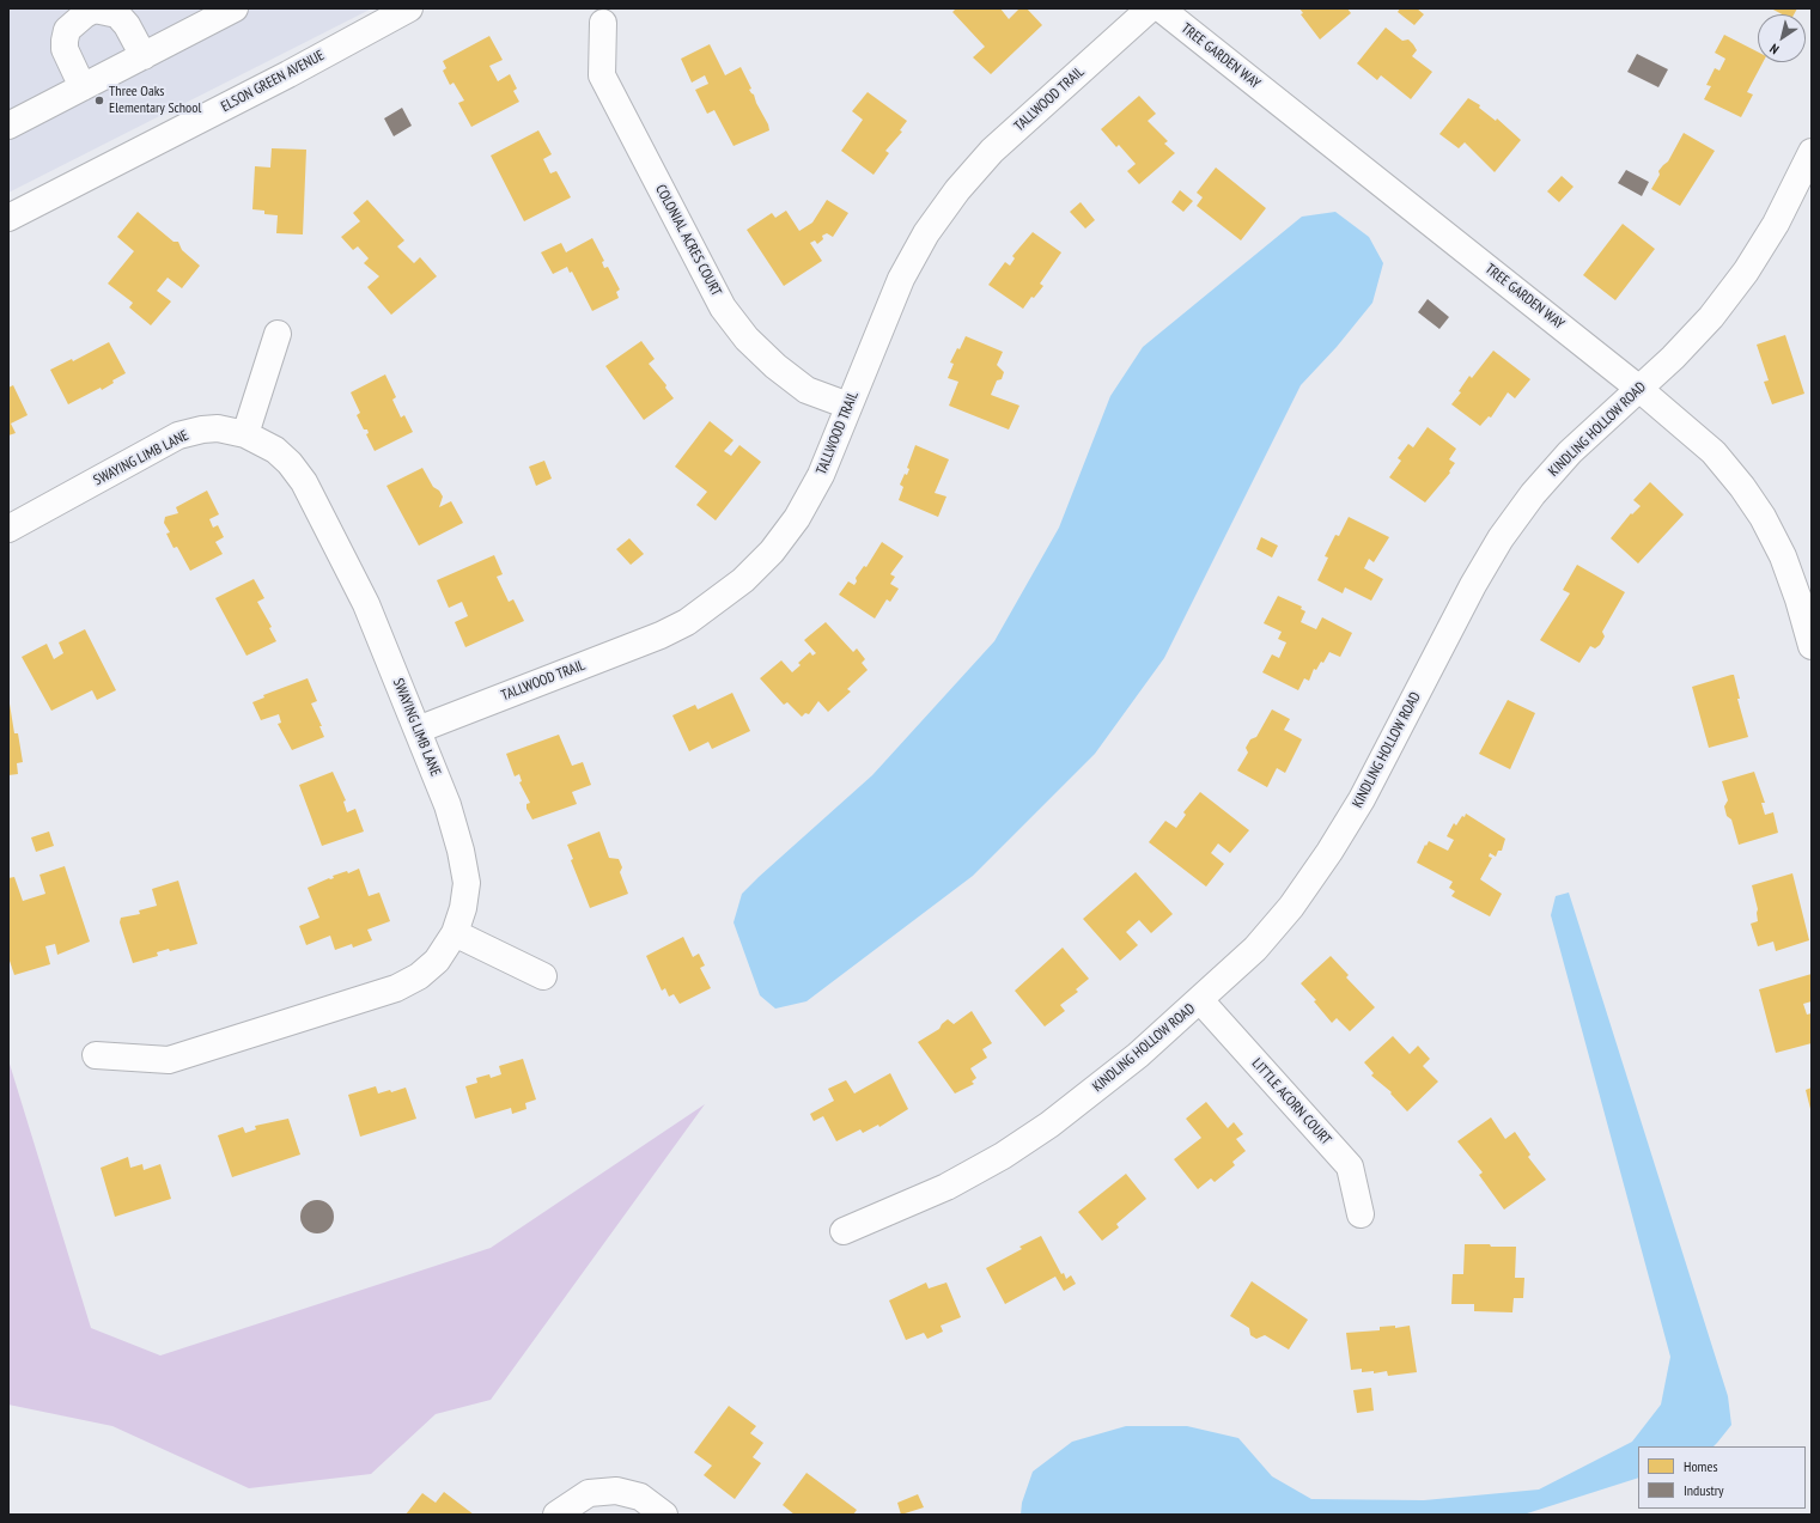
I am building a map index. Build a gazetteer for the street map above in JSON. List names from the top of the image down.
{
  "streets": {
    "street": [
      "TREE GARDEN WAY",
      "ELSON GREEN AVENUE",
      "TALLWOOD TRAIL",
      "COLONIAL ACRES COURT",
      "KINDLING HOLLOW ROAD",
      "SWAYING LIMB LANE",
      "LITTLE ACORN COURT"
    ]
  },
  "crossings": [
    ["TREE GARDEN WAY", "KINDLING HOLLOW ROAD"],
    ["TALLWOOD TRAIL", "COLONIAL ACRES COURT"],
    ["TALLWOOD TRAIL", "SWAYING LIMB LANE"],
    ["KINDLING HOLLOW ROAD", "LITTLE ACORN COURT"]
  ],
  "places": ["Three Oaks Elementary School"],
  "legend": ["Homes", "Industry"],
  "north": "bottom left"
}
